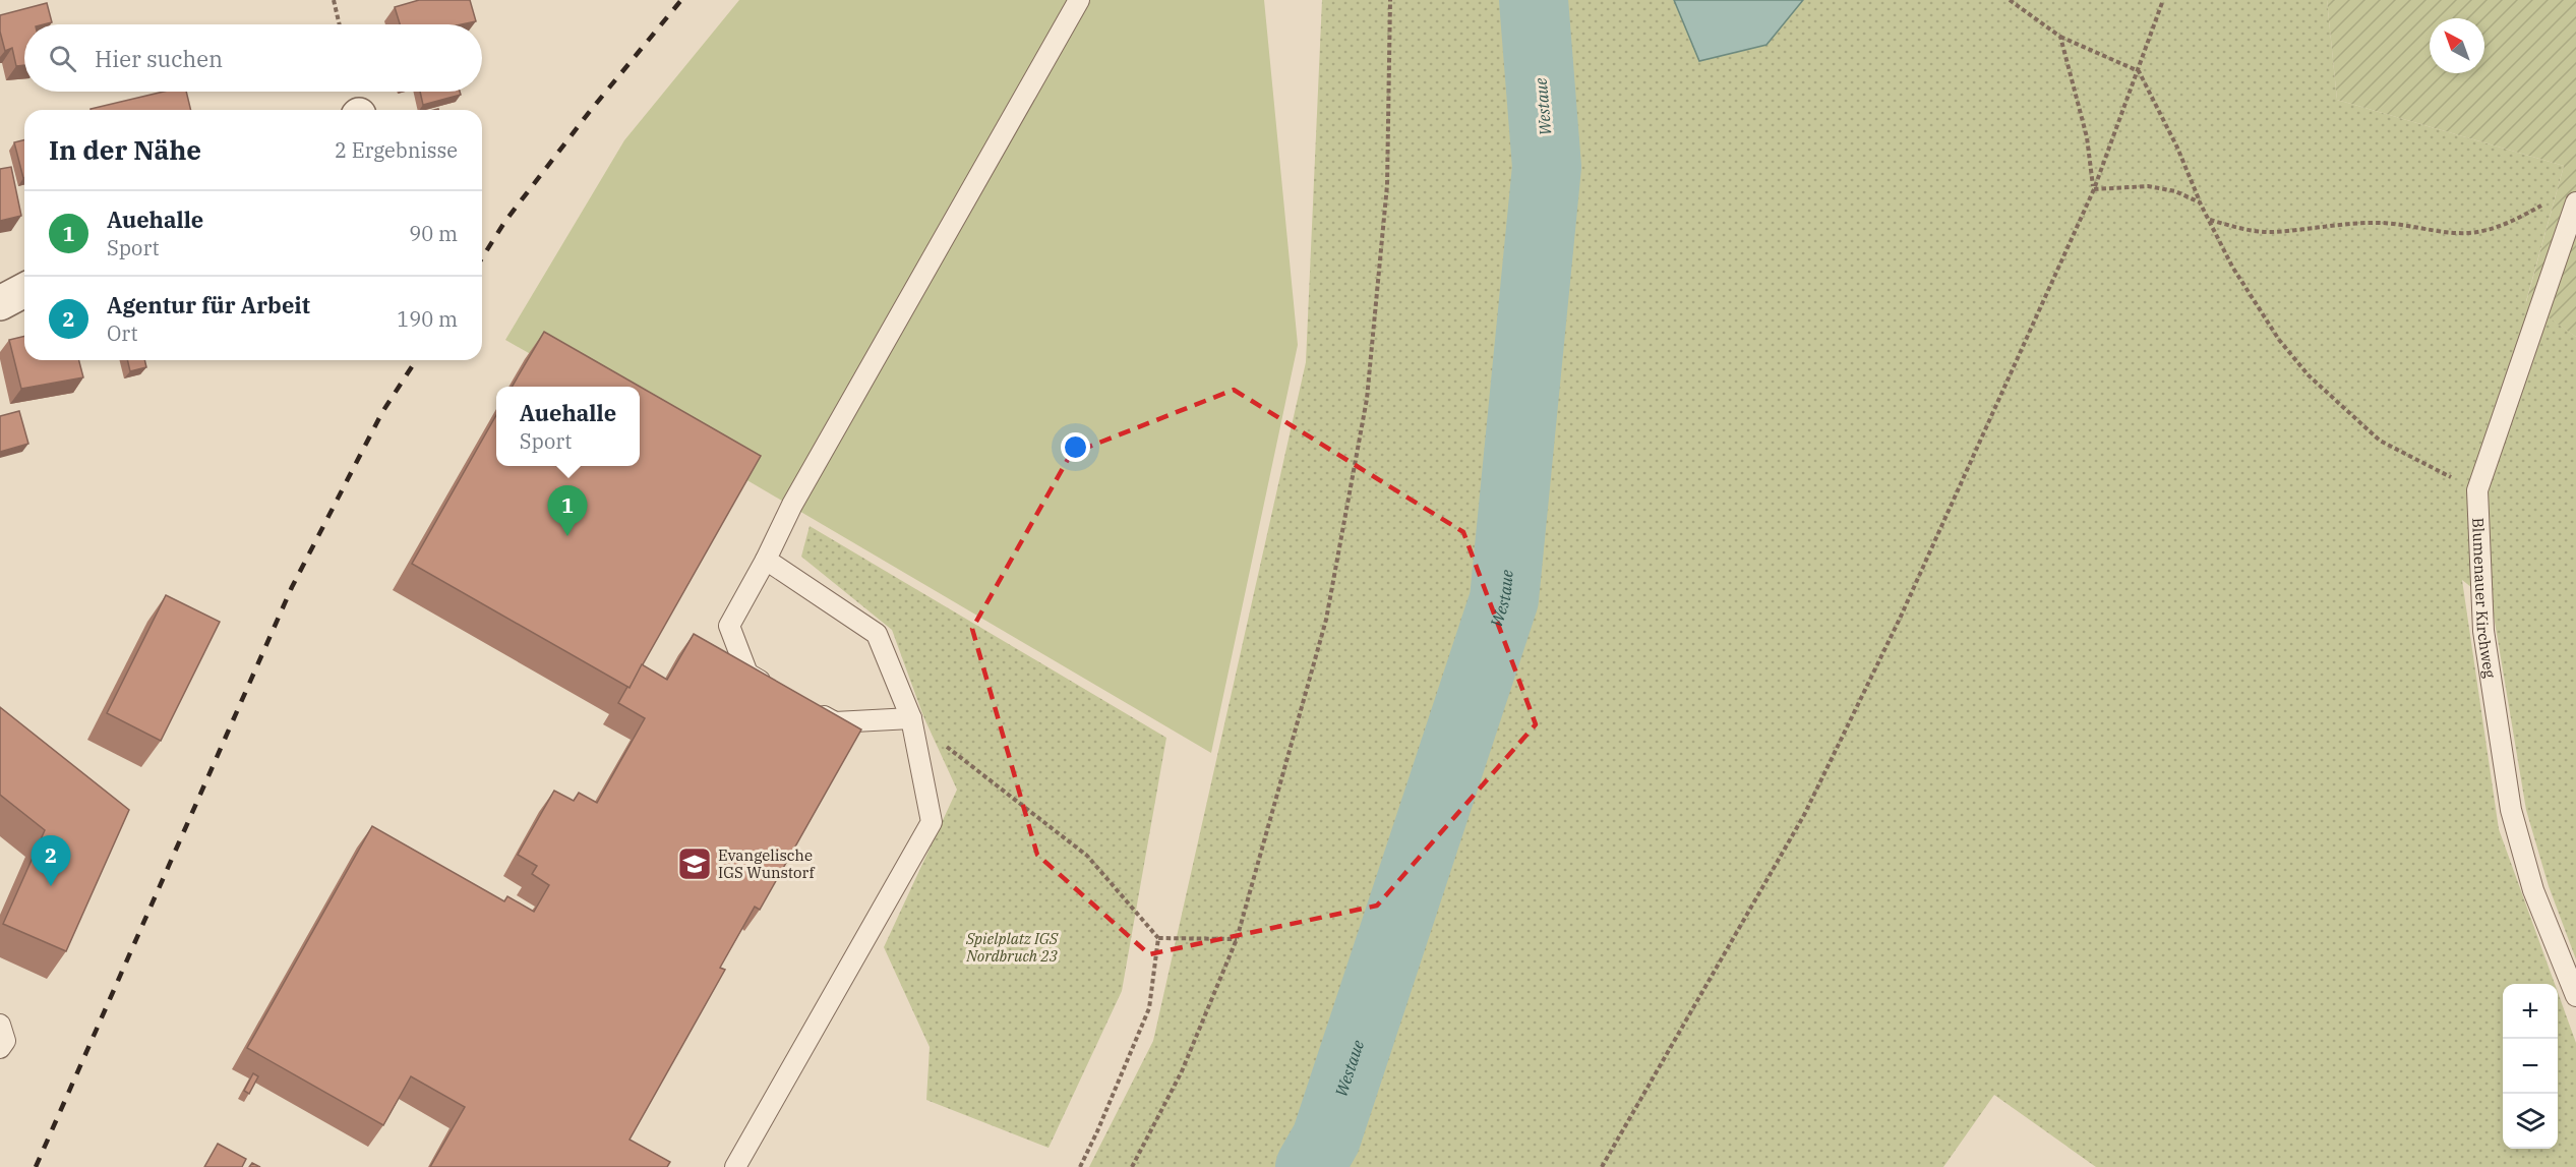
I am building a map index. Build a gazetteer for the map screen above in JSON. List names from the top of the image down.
{
  "streets": {
    "lane": ["Blumenauer Kirchweg"]
  },
  "water": ["Westaue"],
  "parks": ["Spielplatz IGS Nordbruch 23"],
  "places": {
    "school or university": ["Evangelische IGS Wunstorf"]
  },
  "north": "top left",
  "page": {
    "search": "Hier suchen",
    "heading": ["In der Nähe", "2 Ergebnisse"],
    "list": [
      {
        "mark": "1",
        "name": "Auehalle",
        "note": "Sport",
        "value": "90 m"
      },
      {
        "mark": "2",
        "name": "Agentur für Arbeit",
        "note": "Ort",
        "value": "190 m"
      }
    ],
    "popup": ["Auehalle", "Sport"],
    "pins": ["1", "2"],
    "map_buttons": ["+", "−"]
  }
}
